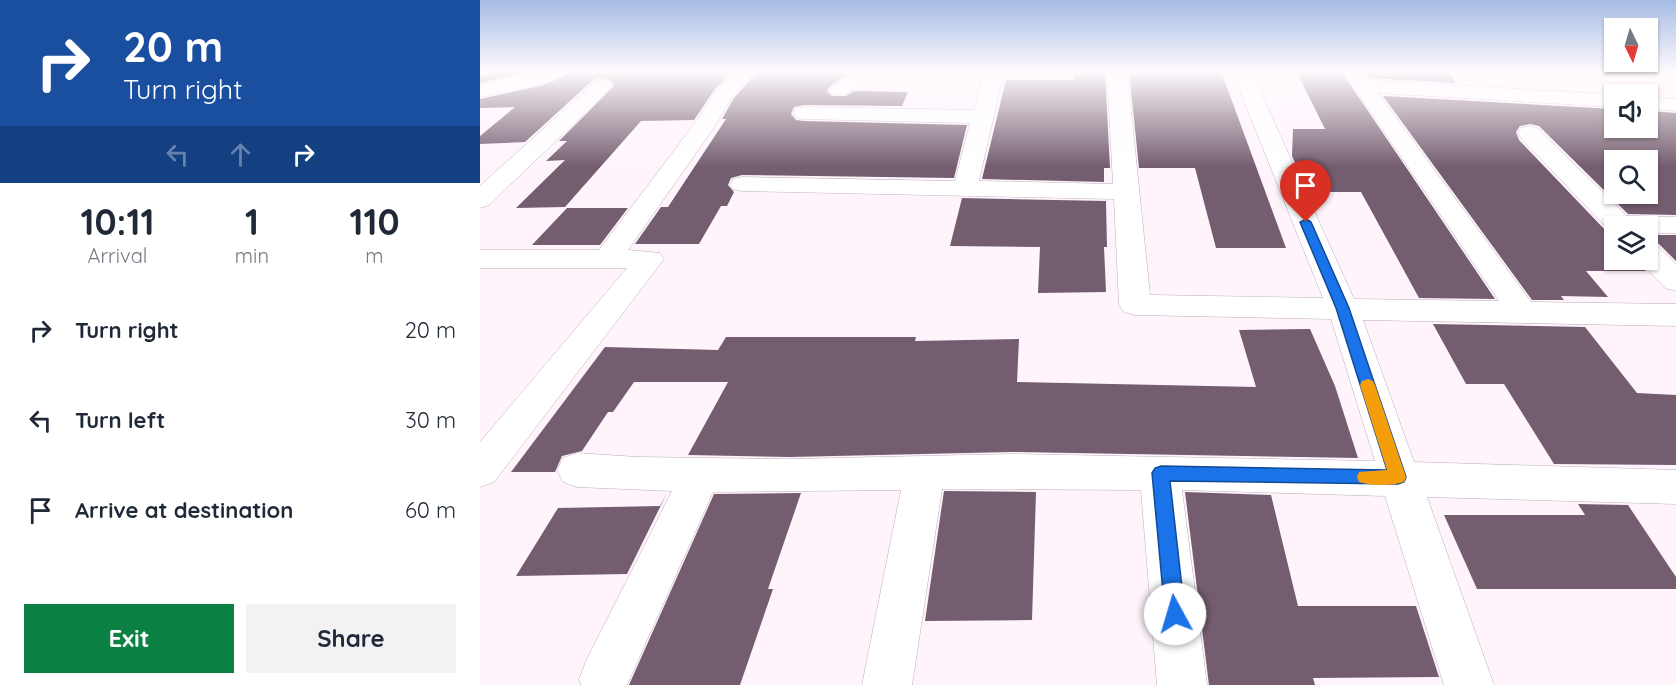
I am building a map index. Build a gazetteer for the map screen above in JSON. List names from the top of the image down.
{
  "north": "bottom",
  "page": {
    "turn": ["20 m", "Turn right"],
    "eta": [
      "10:11",
      "Arrival",
      "1",
      "min",
      "110",
      "m"
    ],
    "list": [
      {
        "name": "Turn right",
        "value": "20 m"
      },
      {
        "name": "Turn left",
        "value": "30 m"
      },
      {
        "name": "Arrive at destination",
        "value": "60 m"
      }
    ],
    "buttons": ["Exit", "Share"]
  }
}
